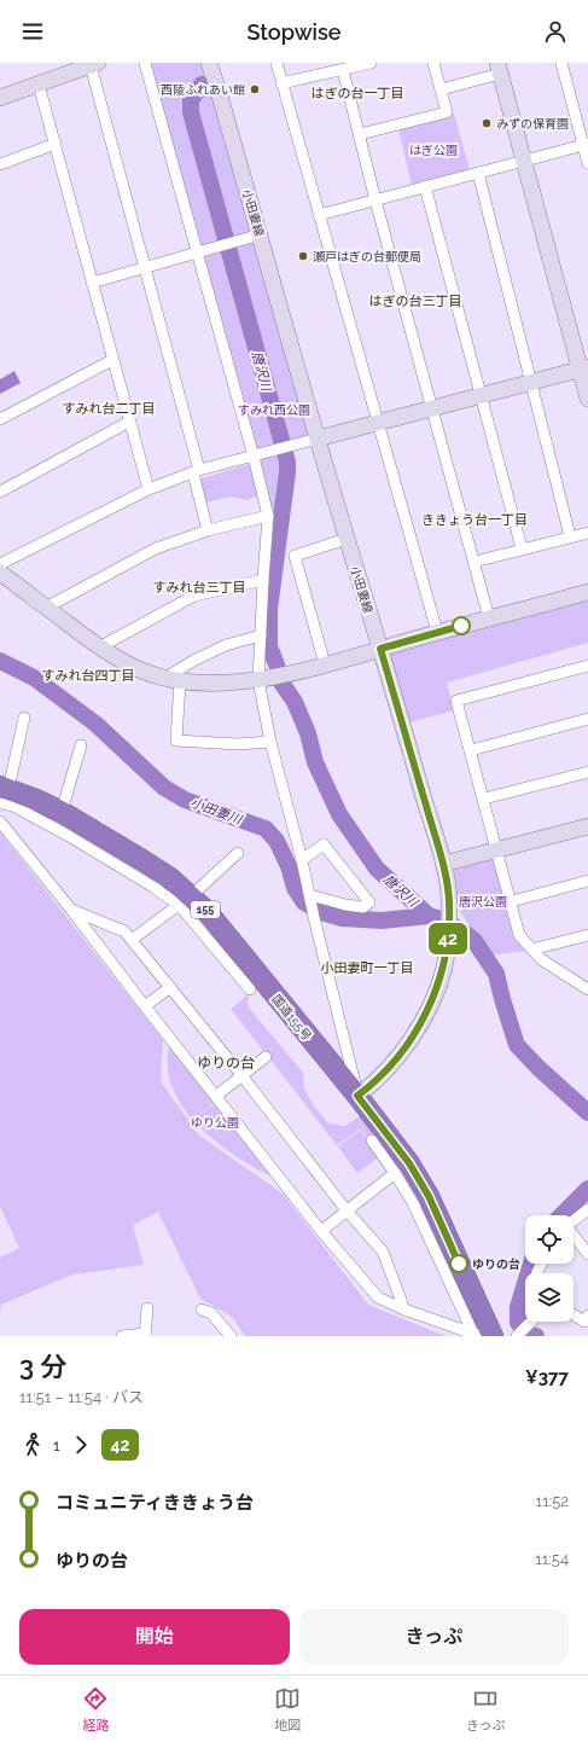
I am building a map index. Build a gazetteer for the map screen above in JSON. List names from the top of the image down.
{
  "streets": {
    "highway": ["155", "国道155号"],
    "street": ["小田妻線"]
  },
  "crossings": [
    ["小田妻線", "国道155号"]
  ],
  "districts": [
    "はぎの台一丁目",
    "はぎの台三丁目",
    "すみれ台二丁目",
    "ききょう台一丁目",
    "すみれ台三丁目",
    "すみれ台四丁目",
    "小田妻町一丁目",
    "ゆりの台"
  ],
  "water": ["唐沢川", "小田妻川"],
  "parks": [
    "はぎ公園",
    "すみれ西公園",
    "唐沢公園",
    "ゆり公園"
  ],
  "places": [
    "西陵ふれあい館",
    "みずの保育園",
    "瀬戸はぎの台郵便局",
    "ゆりの台"
  ],
  "lines": ["bus line 42"],
  "page": {
    "header": "Stopwise",
    "on_map": "42",
    "heading": ["3 分", "11:51 – 11:54 · バス", "¥377"],
    "legs": ["1", "42"],
    "list": [
      {
        "name": "コミュニティききょう台",
        "value": "11:52"
      },
      {
        "name": "ゆりの台",
        "value": "11:54"
      }
    ],
    "buttons": ["開始", "きっぷ"],
    "tabs": ["経路", "地図", "きっぷ"]
  }
}
